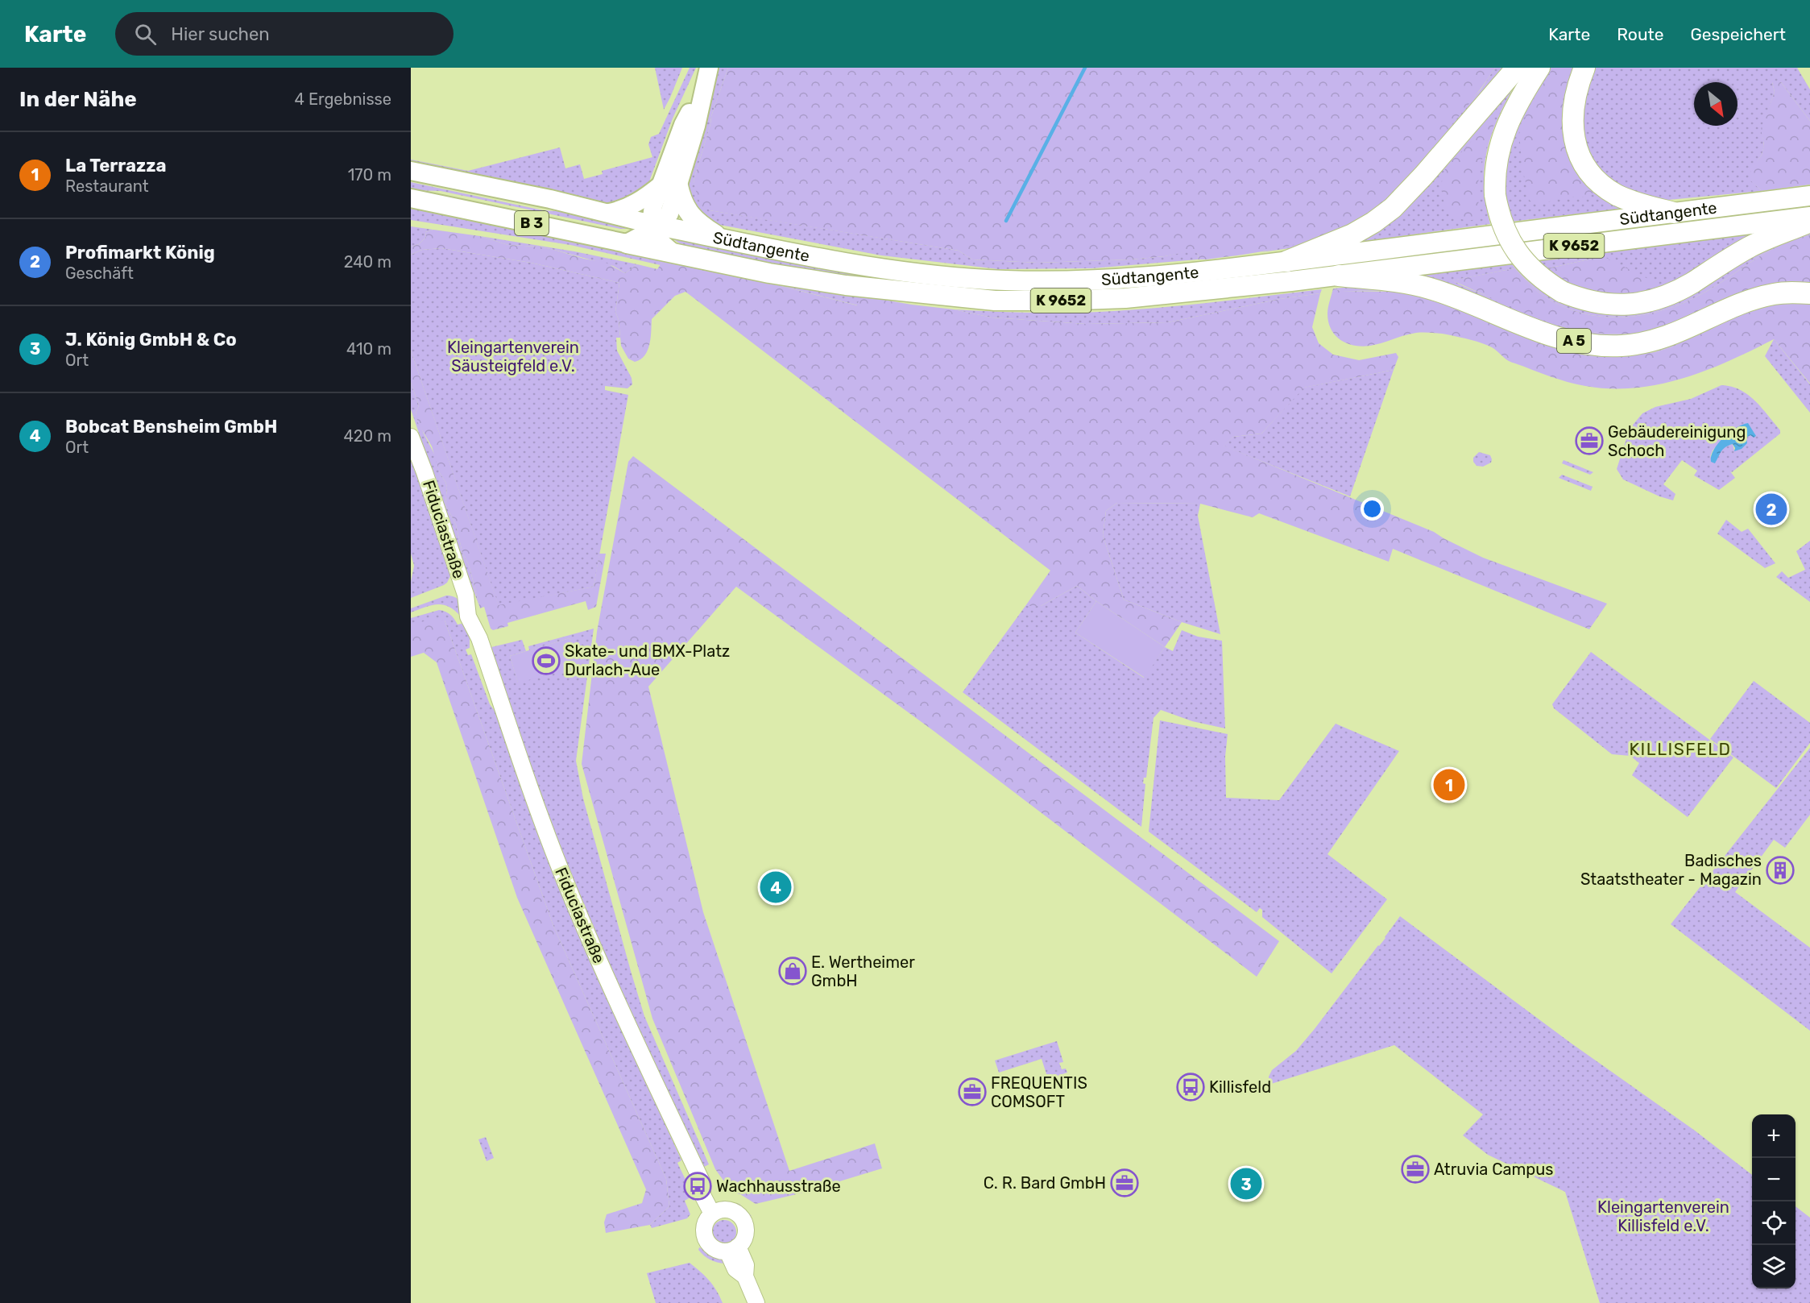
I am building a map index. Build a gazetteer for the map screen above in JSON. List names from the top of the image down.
{
  "streets": {
    "highway": [
      "Südtangente",
      "B 3",
      "K 9652",
      "A 5"
    ],
    "main road": ["Fiduciastraße"]
  },
  "crossings": [
    ["Südtangente", "A 5"]
  ],
  "districts": ["KILLISFELD"],
  "parks": ["Kleingartenverein Säusteigfeld e.V.", "Kleingartenverein Killisfeld e.V."],
  "places": {
    "office": [
      "Gebäudereinigung Schoch",
      "FREQUENTIS COMSOFT",
      "Atruvia Campus",
      "C. R. Bard GmbH"
    ],
    "sports": ["Skate- und BMX-Platz Durlach-Aue"],
    "building": ["Badisches Staatstheater - Magazin"],
    "shop": ["E. Wertheimer GmbH"],
    "bus stop": ["Killisfeld", "Wachhausstraße"]
  },
  "north": "bottom right",
  "page": {
    "header": "Karte",
    "search": "Hier suchen",
    "nav": ["Karte", "Route", "Gespeichert"],
    "heading": ["In der Nähe", "4 Ergebnisse"],
    "list": [
      {
        "mark": "1",
        "name": "La Terrazza",
        "note": "Restaurant",
        "value": "170 m"
      },
      {
        "mark": "2",
        "name": "Profimarkt König",
        "note": "Geschäft",
        "value": "240 m"
      },
      {
        "mark": "3",
        "name": "J. König GmbH & Co",
        "note": "Ort",
        "value": "410 m"
      },
      {
        "mark": "4",
        "name": "Bobcat Bensheim GmbH",
        "note": "Ort",
        "value": "420 m"
      }
    ],
    "pins": [
      "2",
      "1",
      "4",
      "3"
    ],
    "map_buttons": ["+", "−"]
  }
}
